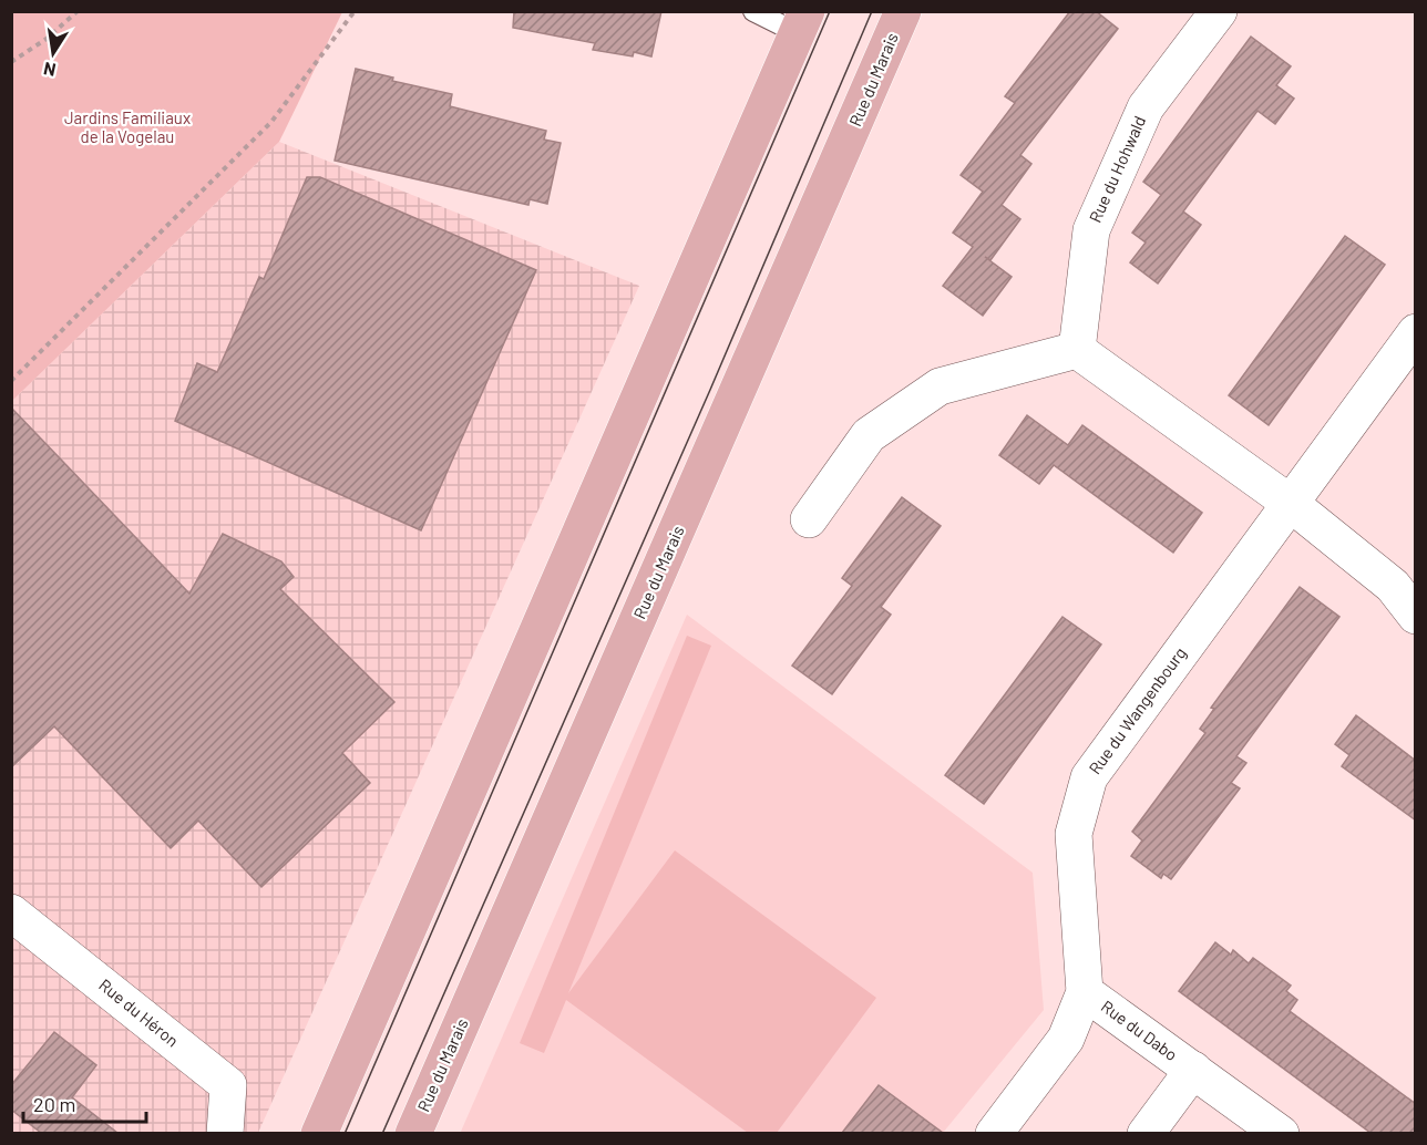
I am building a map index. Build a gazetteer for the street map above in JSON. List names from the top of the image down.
{
  "streets": {
    "main road": ["Rue du Marais"],
    "street": [
      "Rue du Hohwald",
      "Rue du Wangenbourg",
      "Rue du Héron",
      "Rue du Dabo"
    ]
  },
  "crossings": [
    ["Rue du Wangenbourg", "Rue du Dabo"]
  ],
  "parks": ["Jardins Familiaux de la Vogelau"],
  "scale_bar": "20 m",
  "north": "bottom"
}
